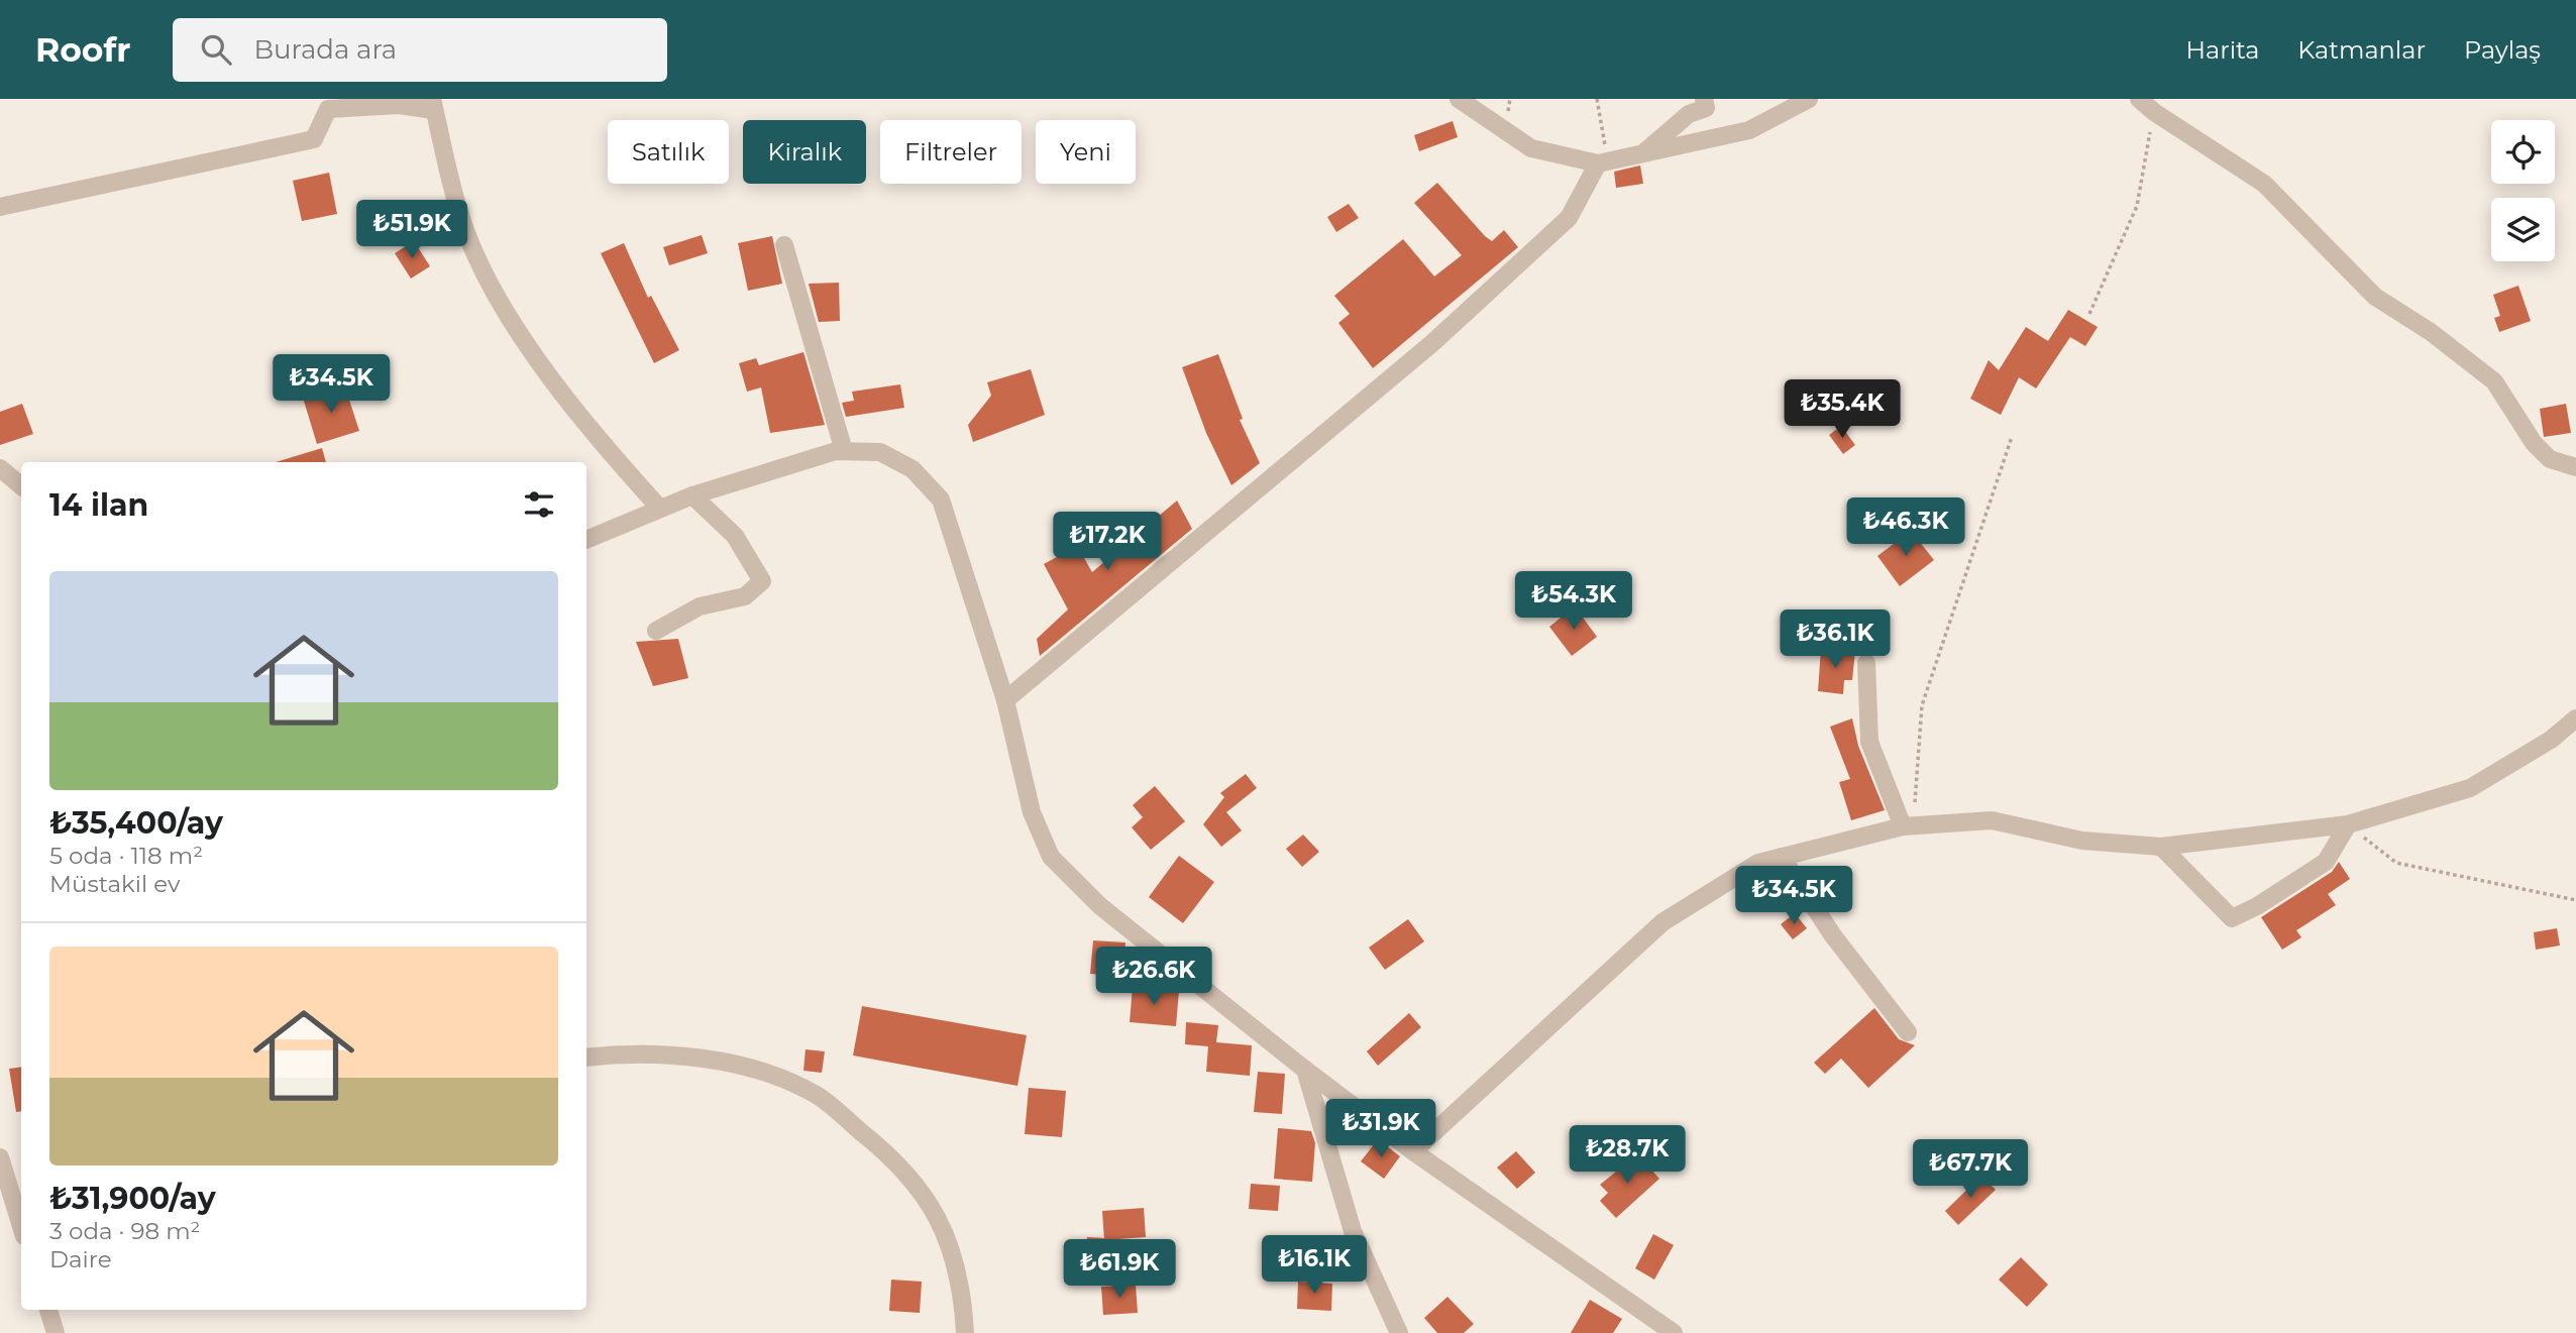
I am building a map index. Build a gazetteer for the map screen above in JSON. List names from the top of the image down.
{
  "page": {
    "header": "Roofr",
    "search": "Burada ara",
    "nav": ["Harita", "Katmanlar", "Paylaş"],
    "chip": [
      "Satılık",
      "Kiralık",
      "Filtreler",
      "Yeni"
    ],
    "price": [
      "₺51.9K",
      "₺34.5K",
      "₺35.4K",
      "₺46.3K",
      "₺17.2K",
      "₺54.3K",
      "₺36.1K",
      "₺34.5K",
      "₺26.6K",
      "₺31.9K",
      "₺28.7K",
      "₺67.7K",
      "₺16.1K",
      "₺61.9K"
    ],
    "heading": "14 ilan",
    "list": [
      {
        "name": "₺35,400/ay",
        "note": "5 oda · 118 m² · Müstakil ev"
      },
      {
        "name": "₺31,900/ay",
        "note": "3 oda · 98 m² · Daire"
      }
    ]
  }
}
